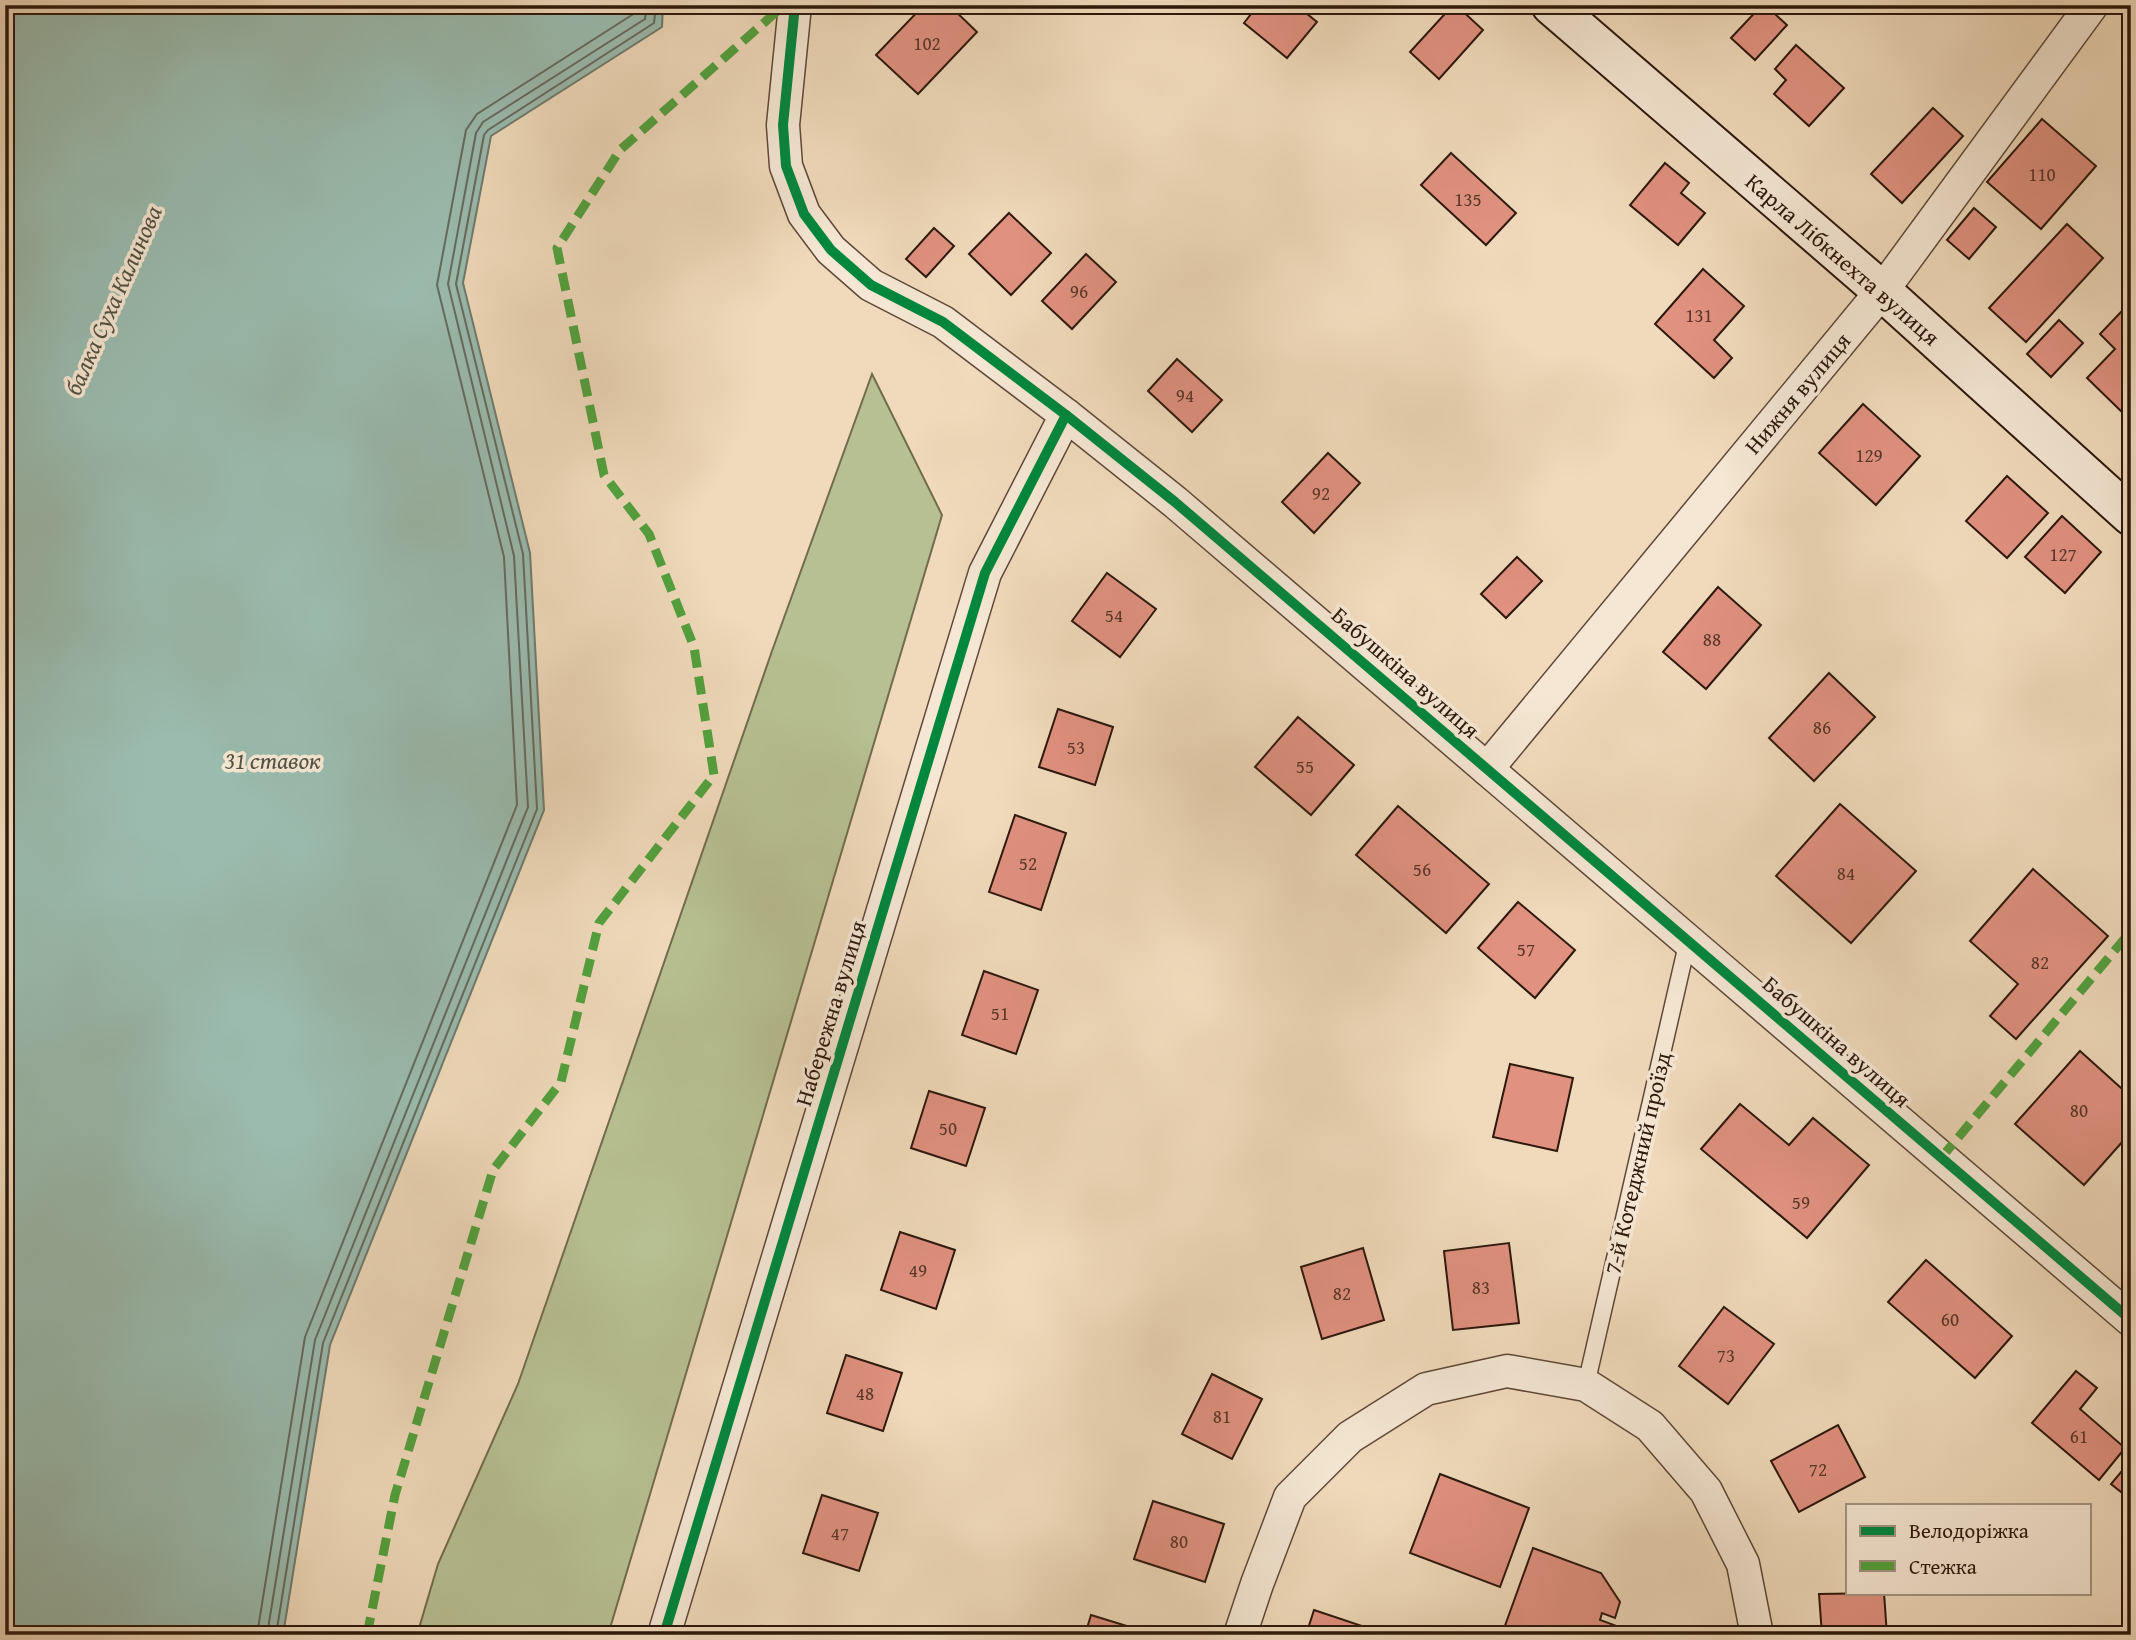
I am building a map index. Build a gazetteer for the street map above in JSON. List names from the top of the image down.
{
  "streets": {
    "street": [
      "Карла Лібкнехта вулиця",
      "Нижня вулиця",
      "Бабушкіна вулиця",
      "Набережна вулиця"
    ],
    "lane": ["7-й Котеджний проїзд"]
  },
  "crossings": [
    ["Карла Лібкнехта вулиця", "Нижня вулиця"],
    ["Нижня вулиця", "Бабушкіна вулиця"],
    ["Бабушкіна вулиця", "Набережна вулиця"],
    ["Бабушкіна вулиця", "7-й Котеджний проїзд"]
  ],
  "water": ["балка Суха Калинова", "31 ставок"],
  "house_numbers": [
    "102",
    "110",
    "135",
    "96",
    "131",
    "94",
    "129",
    "92",
    "127",
    "54",
    "88",
    "86",
    "53",
    "55",
    "52",
    "56",
    "84",
    "57",
    "82",
    "51",
    "80",
    "50",
    "59",
    "49",
    "83",
    "82",
    "60",
    "73",
    "48",
    "81",
    "61",
    "72",
    "47",
    "80"
  ],
  "legend": ["Велодоріжка", "Стежка"]
}
